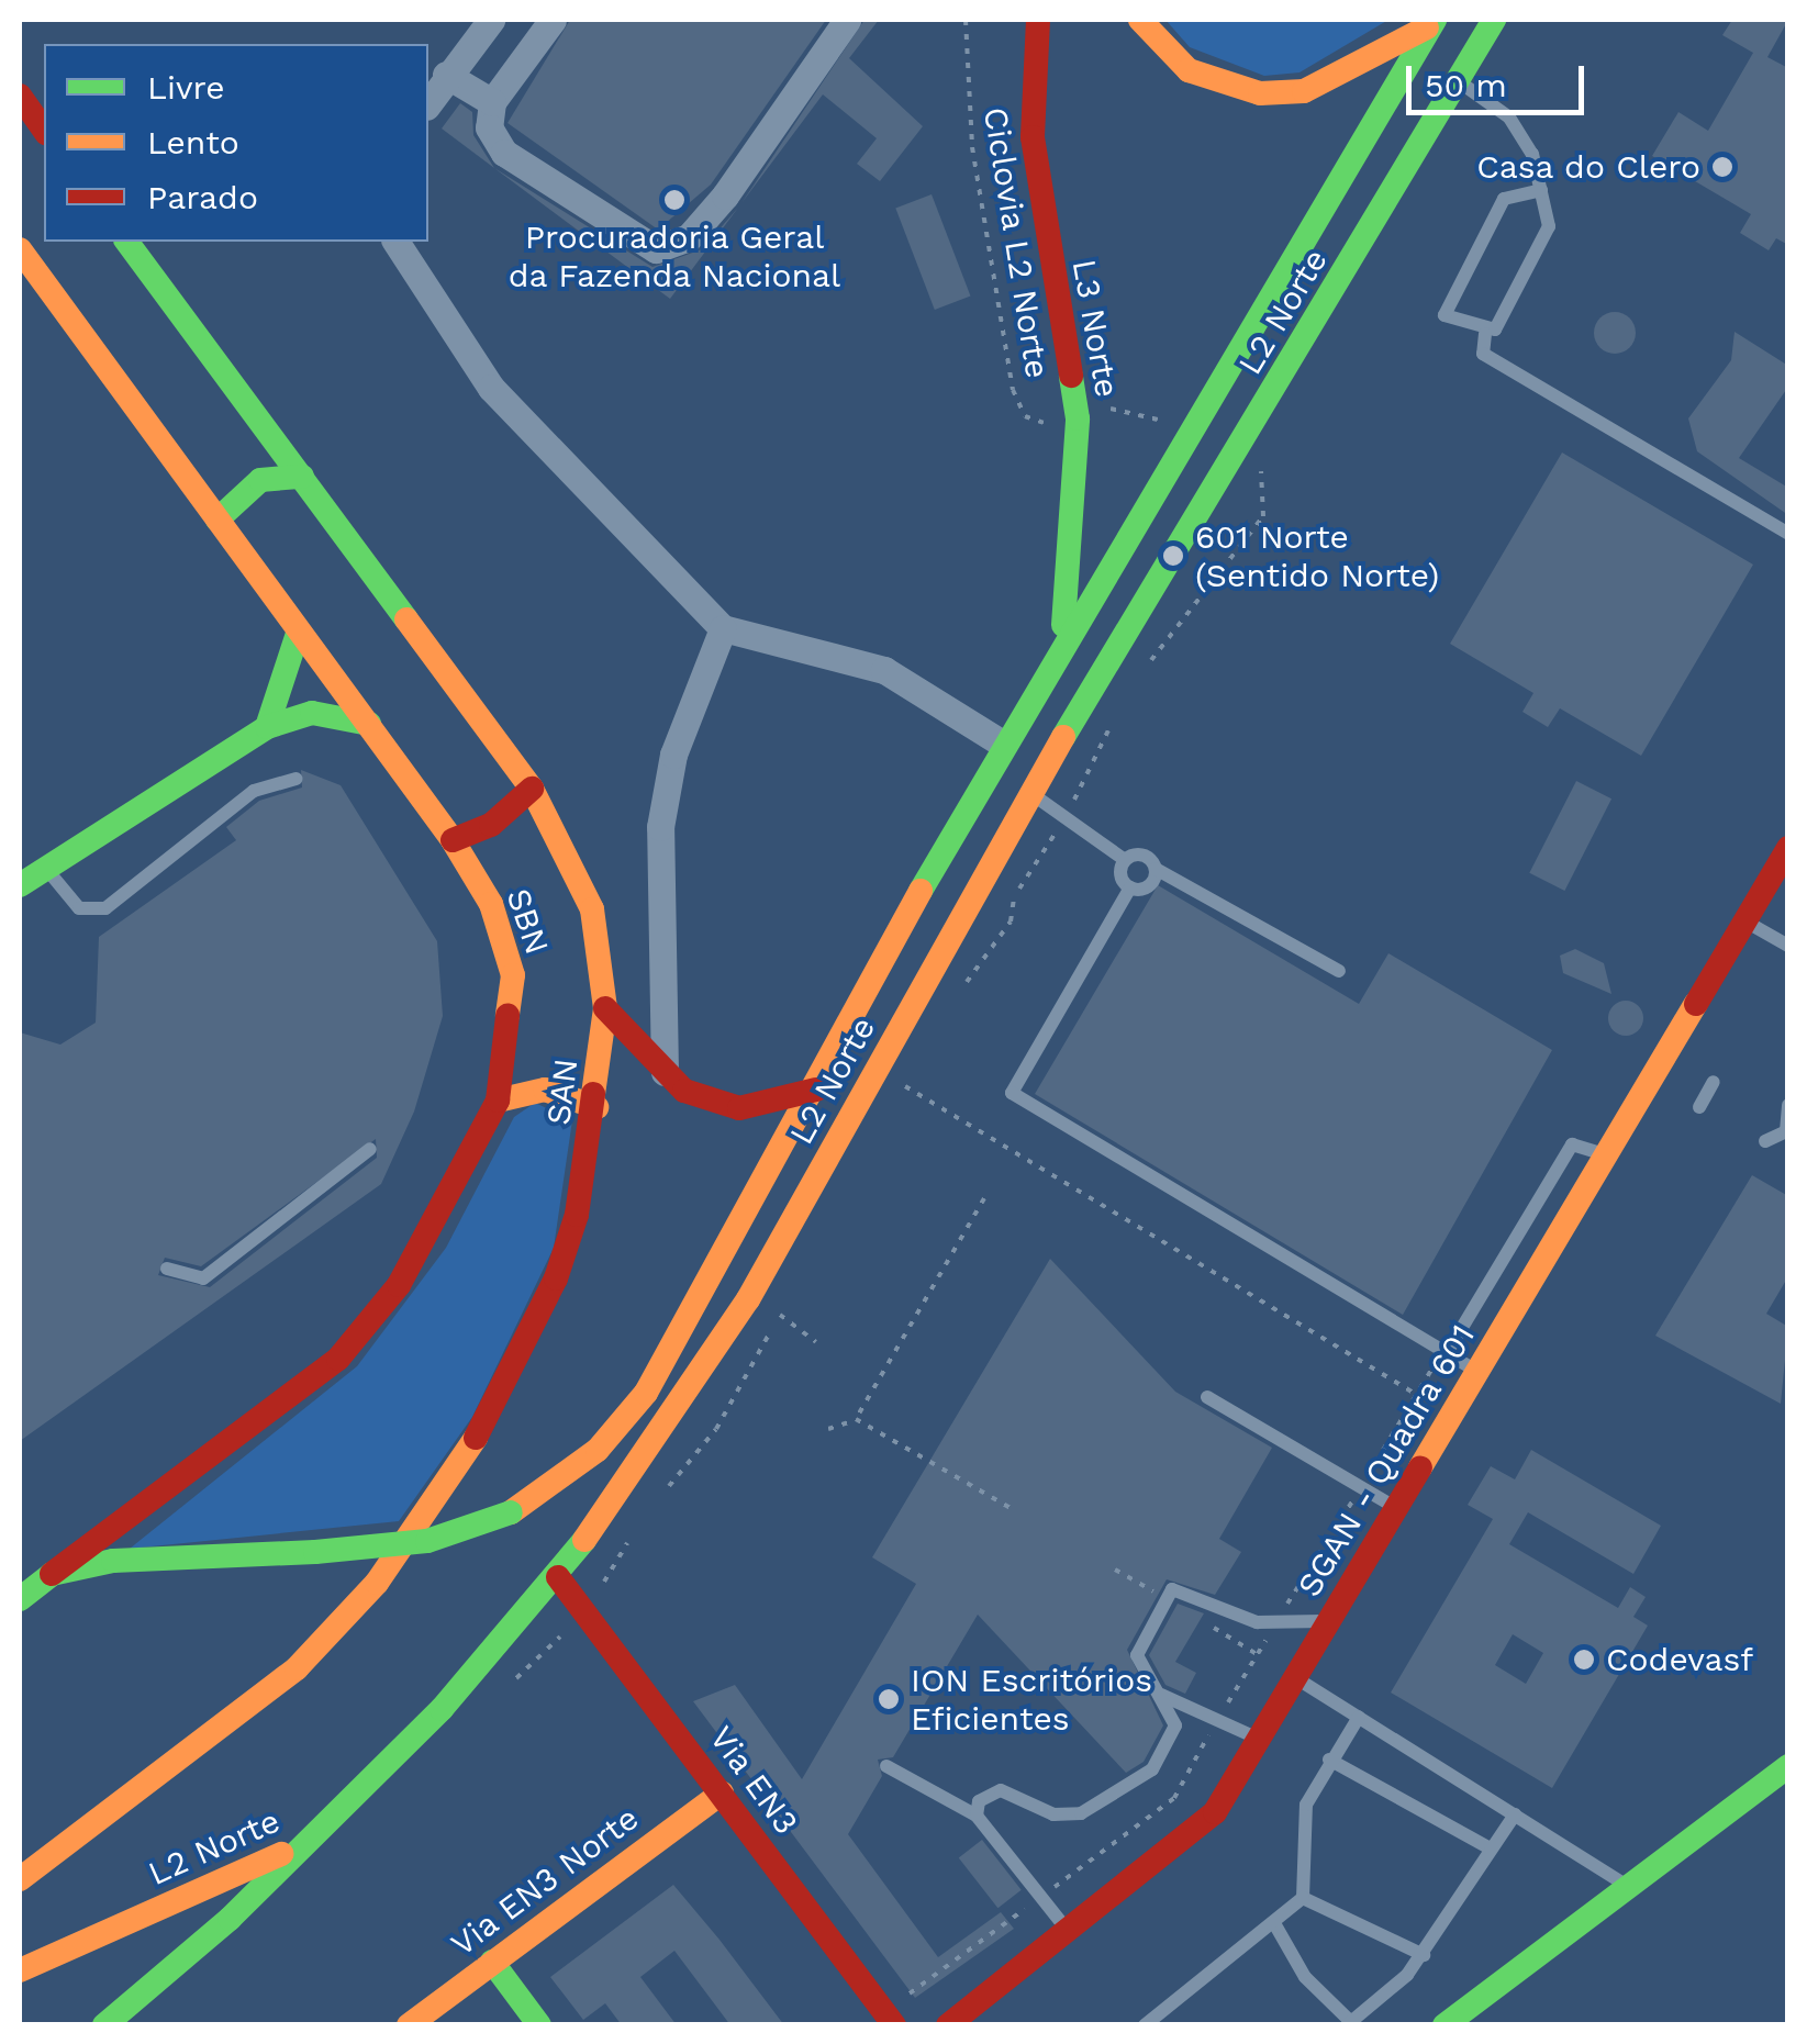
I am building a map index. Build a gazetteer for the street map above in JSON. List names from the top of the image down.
{
  "streets": {
    "main road": [
      "L2 Norte",
      "L3 Norte",
      "SBN",
      "SAN",
      "SGAN - Quadra 601",
      "Via EN3",
      "Via EN3 Norte"
    ],
    "path": ["Ciclovia L2 Norte"]
  },
  "crossings": [
    ["Ciclovia L2 Norte", "L3 Norte"],
    ["L2 Norte", "L3 Norte"],
    ["L2 Norte", "SBN"],
    ["L2 Norte", "Via EN3"],
    ["Via EN3", "Via EN3 Norte"]
  ],
  "places": [
    "Casa do Clero",
    "Procuradoria Geral da Fazenda Nacional",
    "601 Norte (Sentido Norte)",
    "Codevasf",
    "ION Escritórios Eficientes"
  ],
  "legend": ["Livre", "Lento", "Parado"],
  "scale_bar": "50 m"
}
